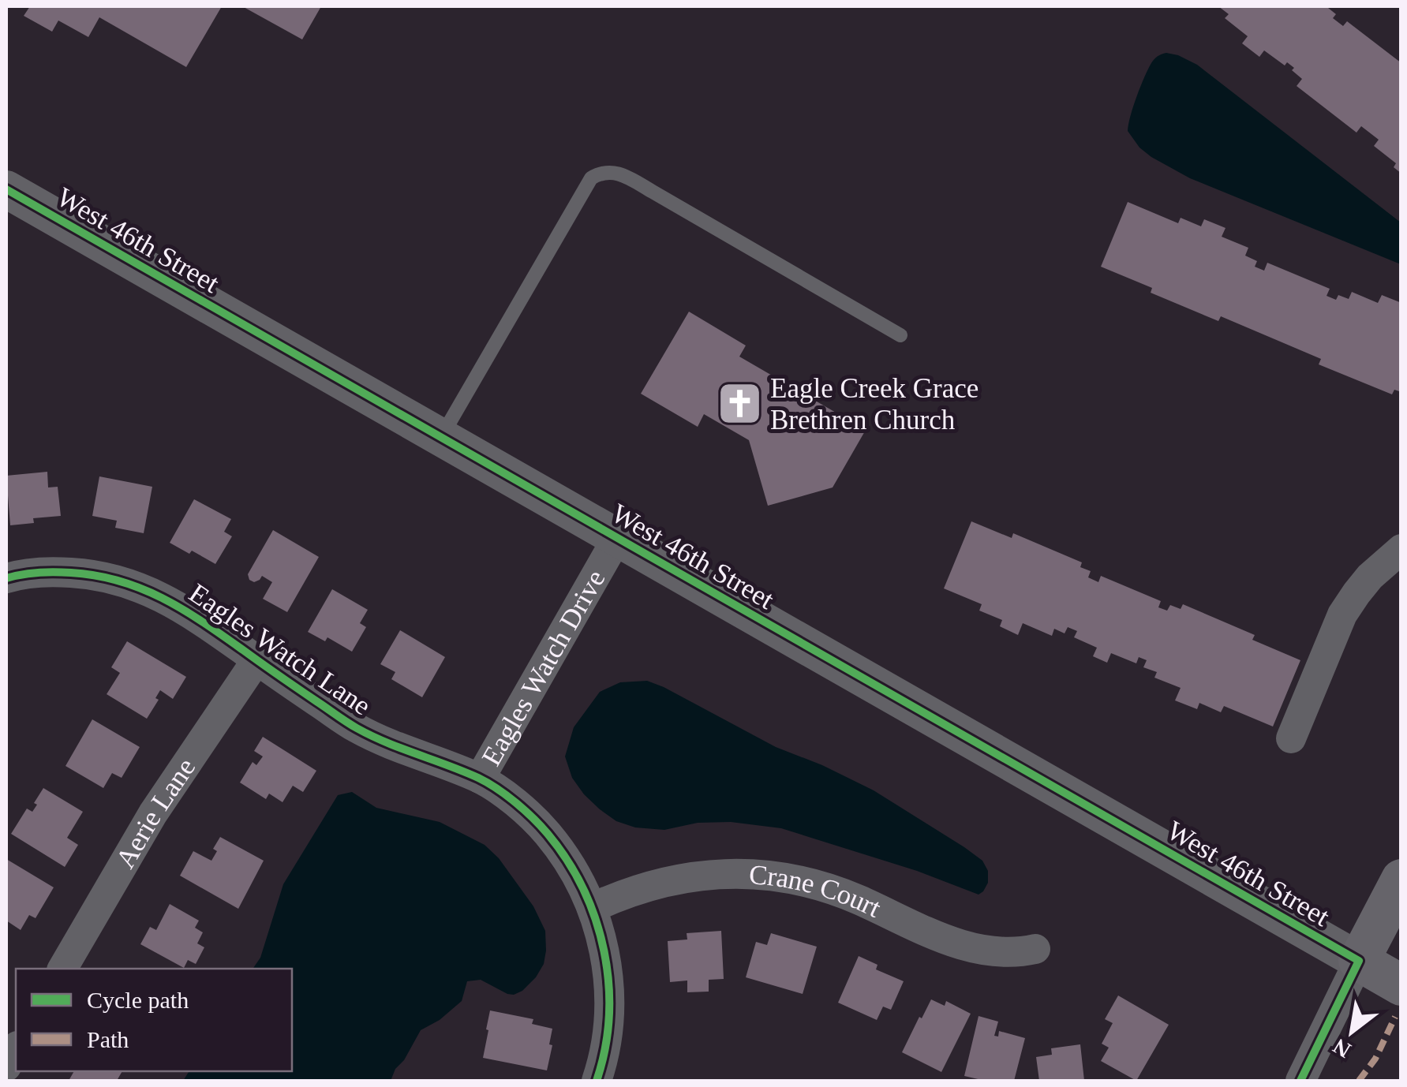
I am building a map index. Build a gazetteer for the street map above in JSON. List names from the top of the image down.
{
  "streets": {
    "main road": ["West 46th Street"],
    "street": [
      "Eagles Watch Lane",
      "Eagles Watch Drive",
      "Aerie Lane",
      "Crane Court"
    ]
  },
  "crossings": [
    ["West 46th Street", "Eagles Watch Drive"],
    ["Eagles Watch Lane", "Eagles Watch Drive"],
    ["Eagles Watch Lane", "Aerie Lane"],
    ["Eagles Watch Drive", "Crane Court"]
  ],
  "places": {
    "church": ["Eagle Creek Grace Brethren Church"]
  },
  "legend": ["Cycle path", "Path"],
  "north": "bottom left"
}
